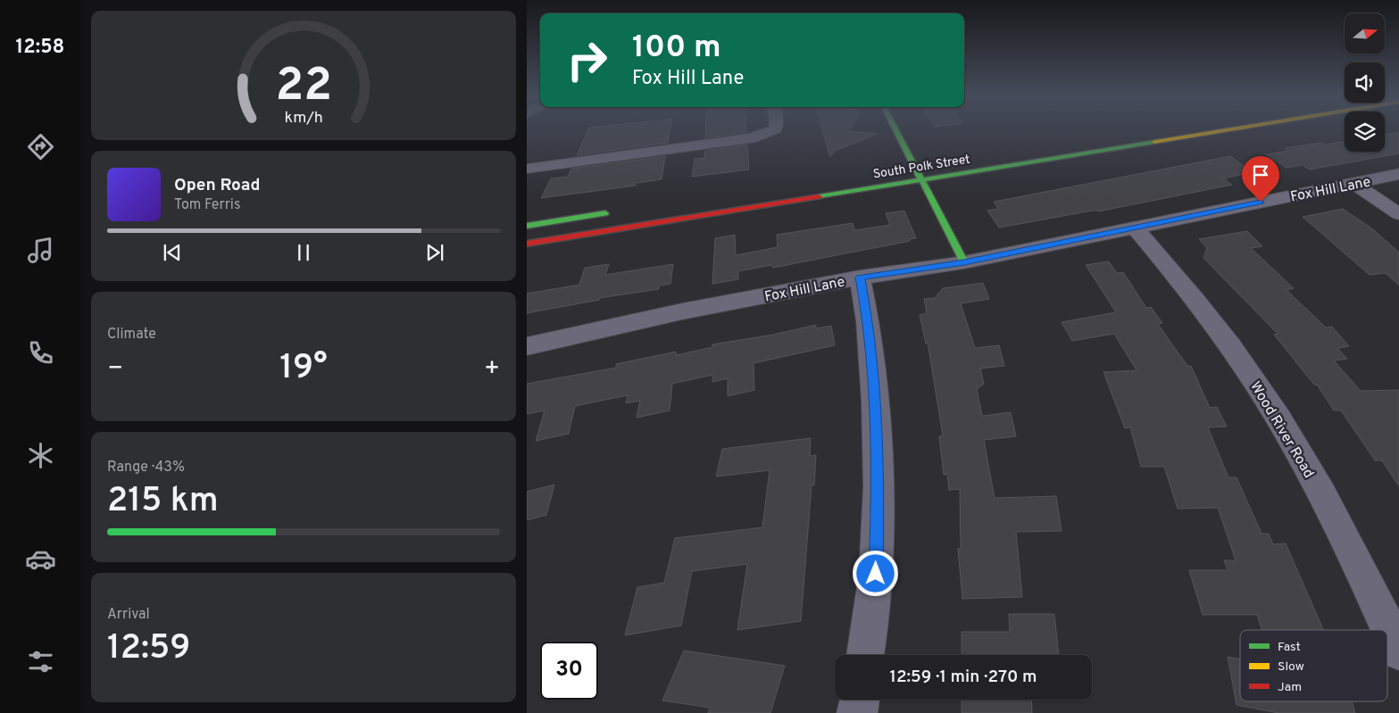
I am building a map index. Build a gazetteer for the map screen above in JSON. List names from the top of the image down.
{
  "streets": {
    "main road": ["South Polk Street"],
    "street": ["Fox Hill Lane", "Wood River Road"]
  },
  "crossings": [
    ["Fox Hill Lane", "Wood River Road"]
  ],
  "legend": ["Fast", "Slow", "Jam"],
  "north": "right",
  "page": {
    "tabs": "12:58",
    "turn": ["100 m", "Fox Hill Lane"],
    "song": ["Open Road", "Tom Ferris"],
    "tile": [
      "Climate",
      ["Range · 43%", "215 km"],
      ["Arrival", "12:59"]
    ],
    "heat": ["−", "19°", "+"],
    "limit": "30",
    "trip": "12:59 · 1 min · 270 m",
    "gauge": ["22", "km/h"]
  }
}
